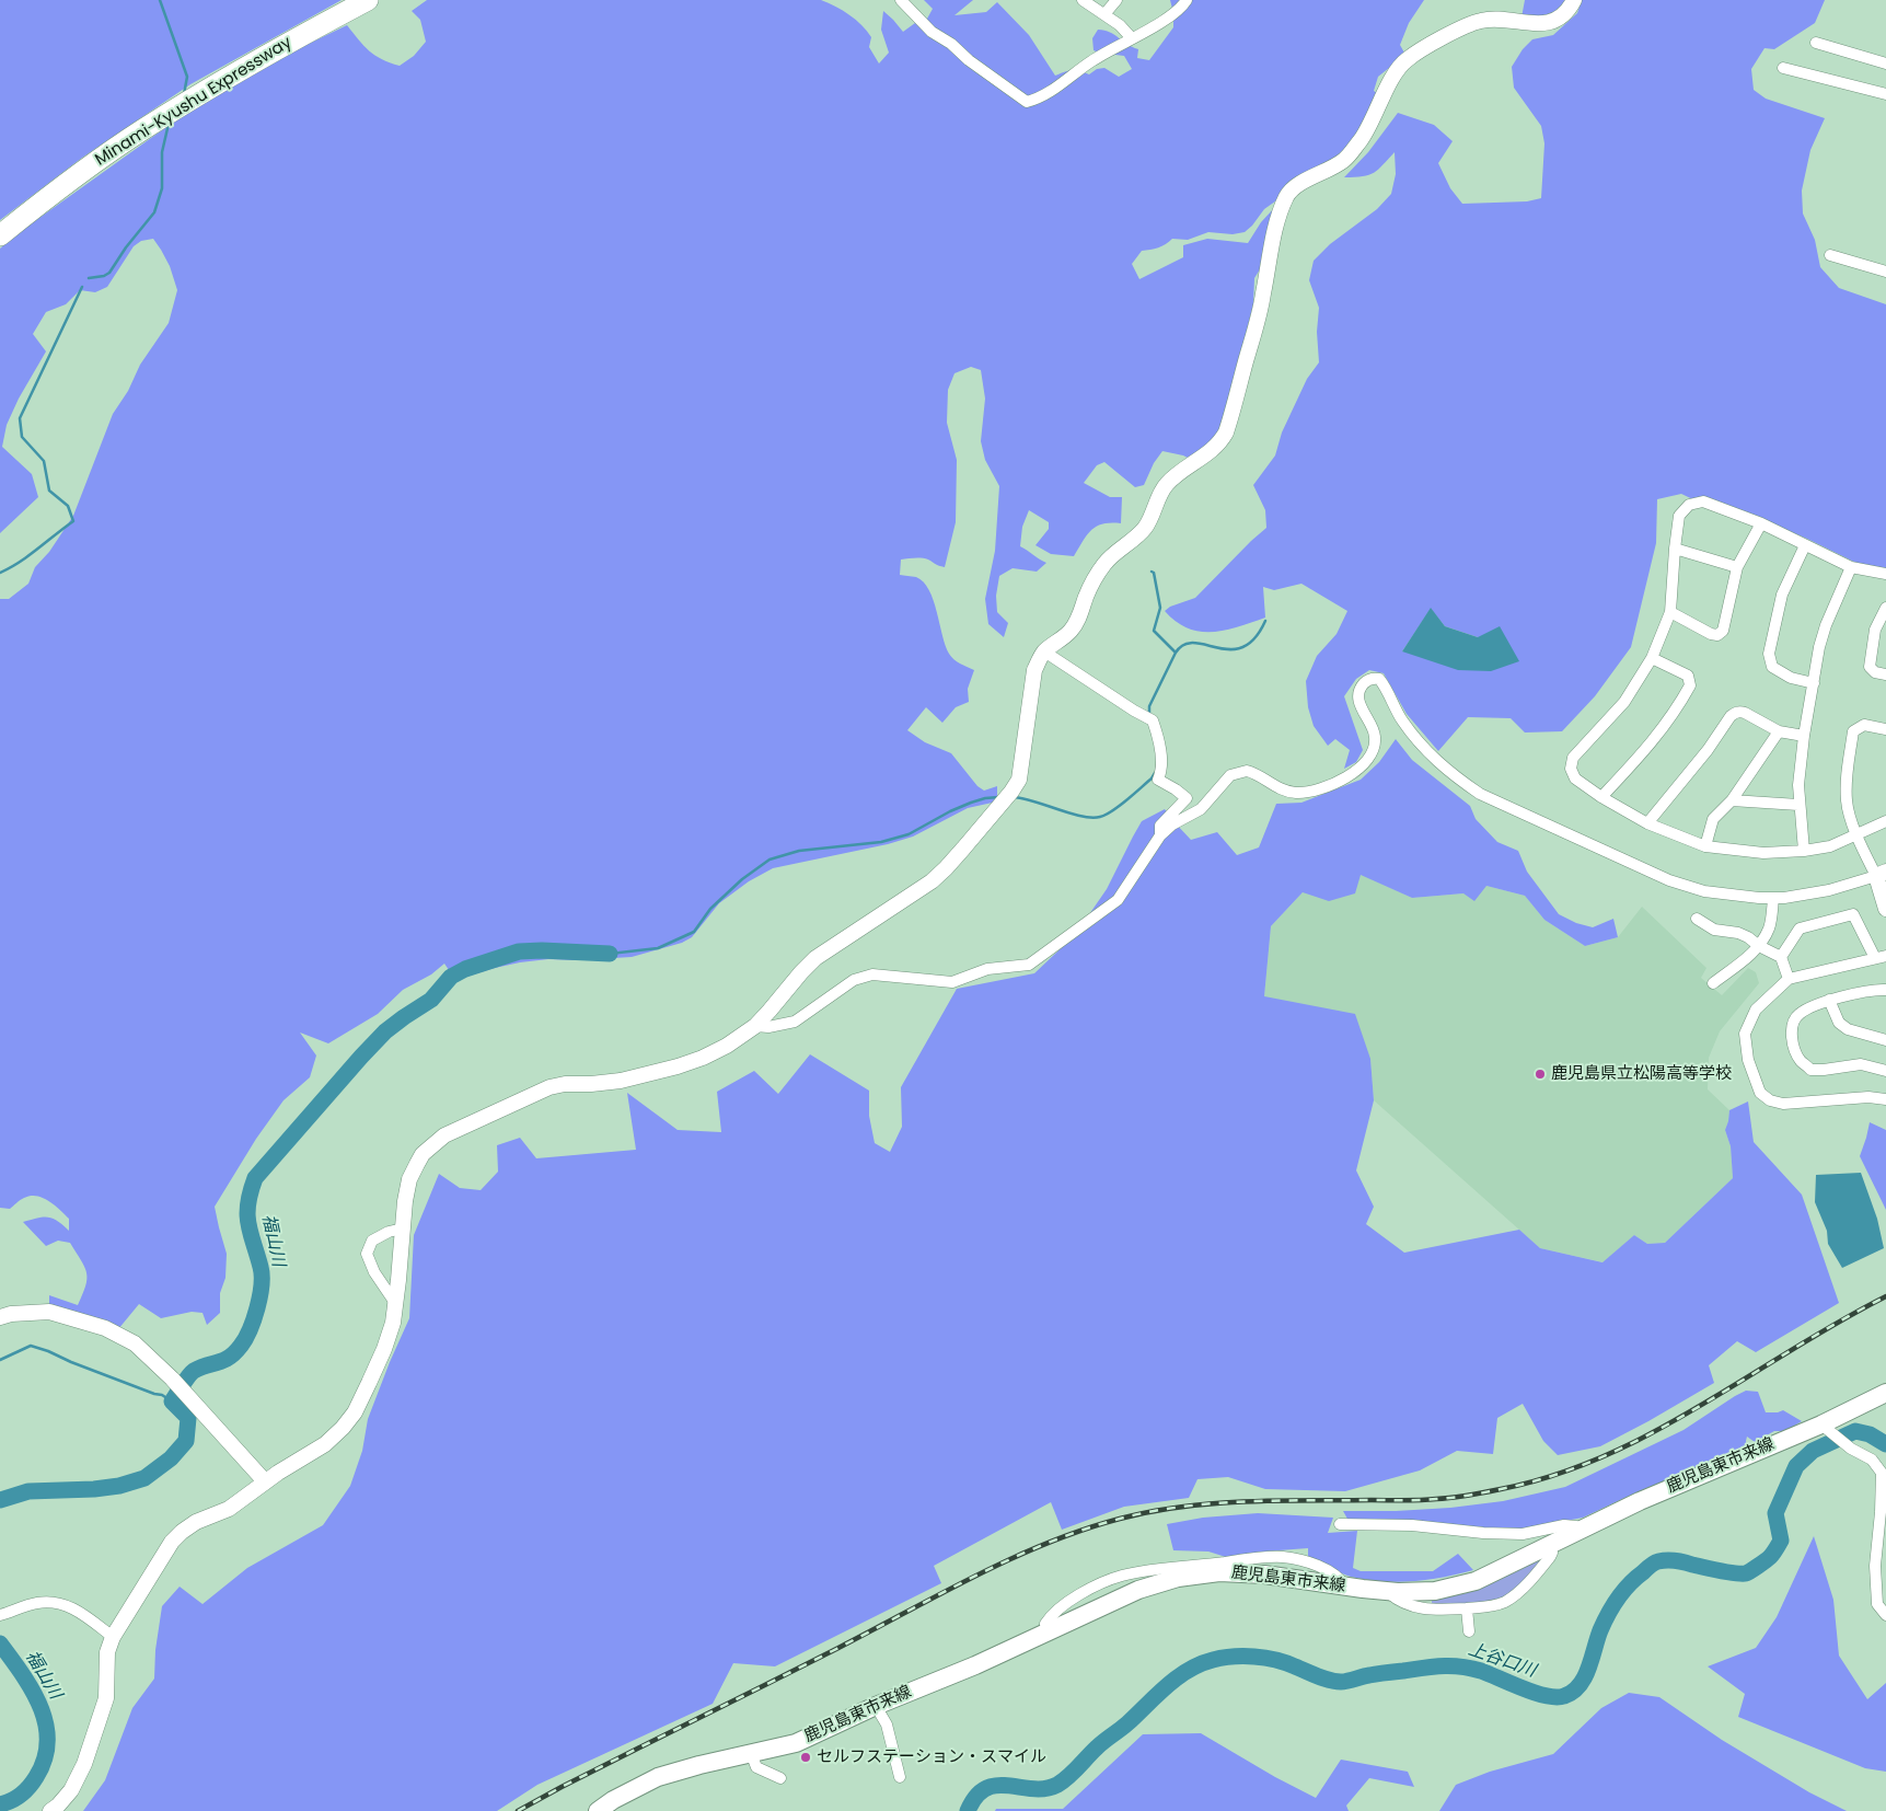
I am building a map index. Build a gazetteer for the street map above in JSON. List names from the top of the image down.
{
  "streets": {
    "highway": ["Minami-Kyushu Expressway"],
    "main road": ["鹿児島東市来線"]
  },
  "water": ["福山川", "上谷口川"],
  "places": ["鹿児島県立松陽高等学校", "セルフステーション・スマイル"]
}
